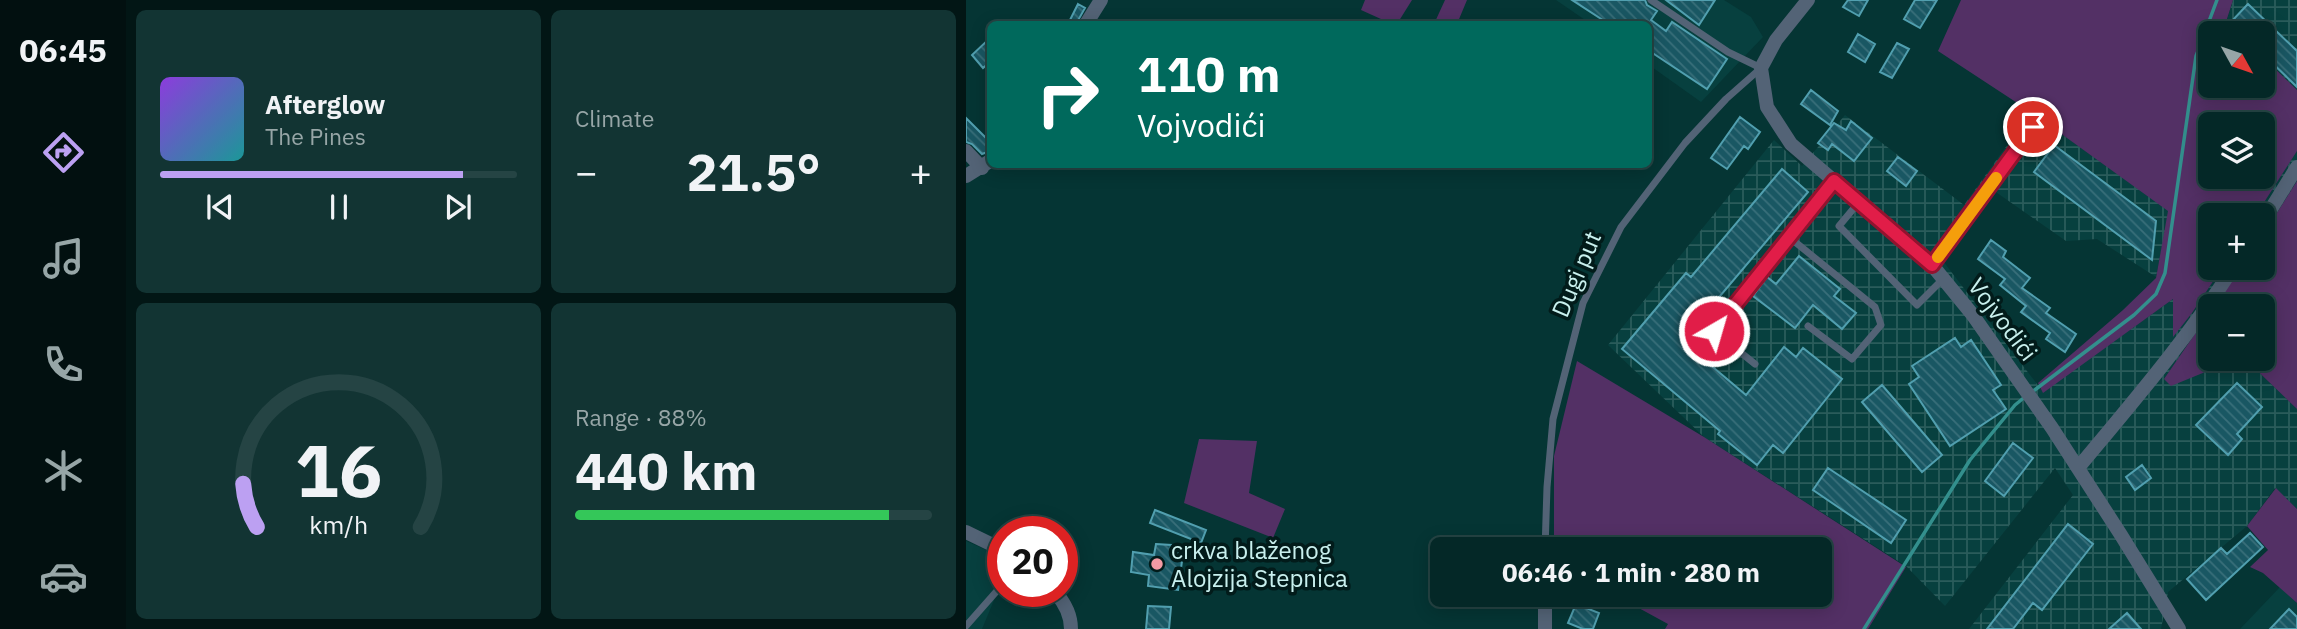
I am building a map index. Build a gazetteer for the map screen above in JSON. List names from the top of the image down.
{
  "streets": {
    "street": ["Vojvodići"],
    "lane": ["Dugi put"]
  },
  "crossings": [
    ["Dugi put", "Vojvodići"]
  ],
  "places": ["crkva blaženog Alojzija Stepnica"],
  "north": "bottom right",
  "page": {
    "tabs": "06:45",
    "tile": [
      "Climate",
      ["Range · 88%", "440 km"]
    ],
    "map_buttons": ["+", "−"],
    "turn": ["110 m", "Vojvodići"],
    "song": ["Afterglow", "The Pines"],
    "heat": ["−", "21.5°", "+"],
    "limit": "20",
    "trip": "06:46 · 1 min · 280 m",
    "gauge": ["16", "km/h"]
  }
}
